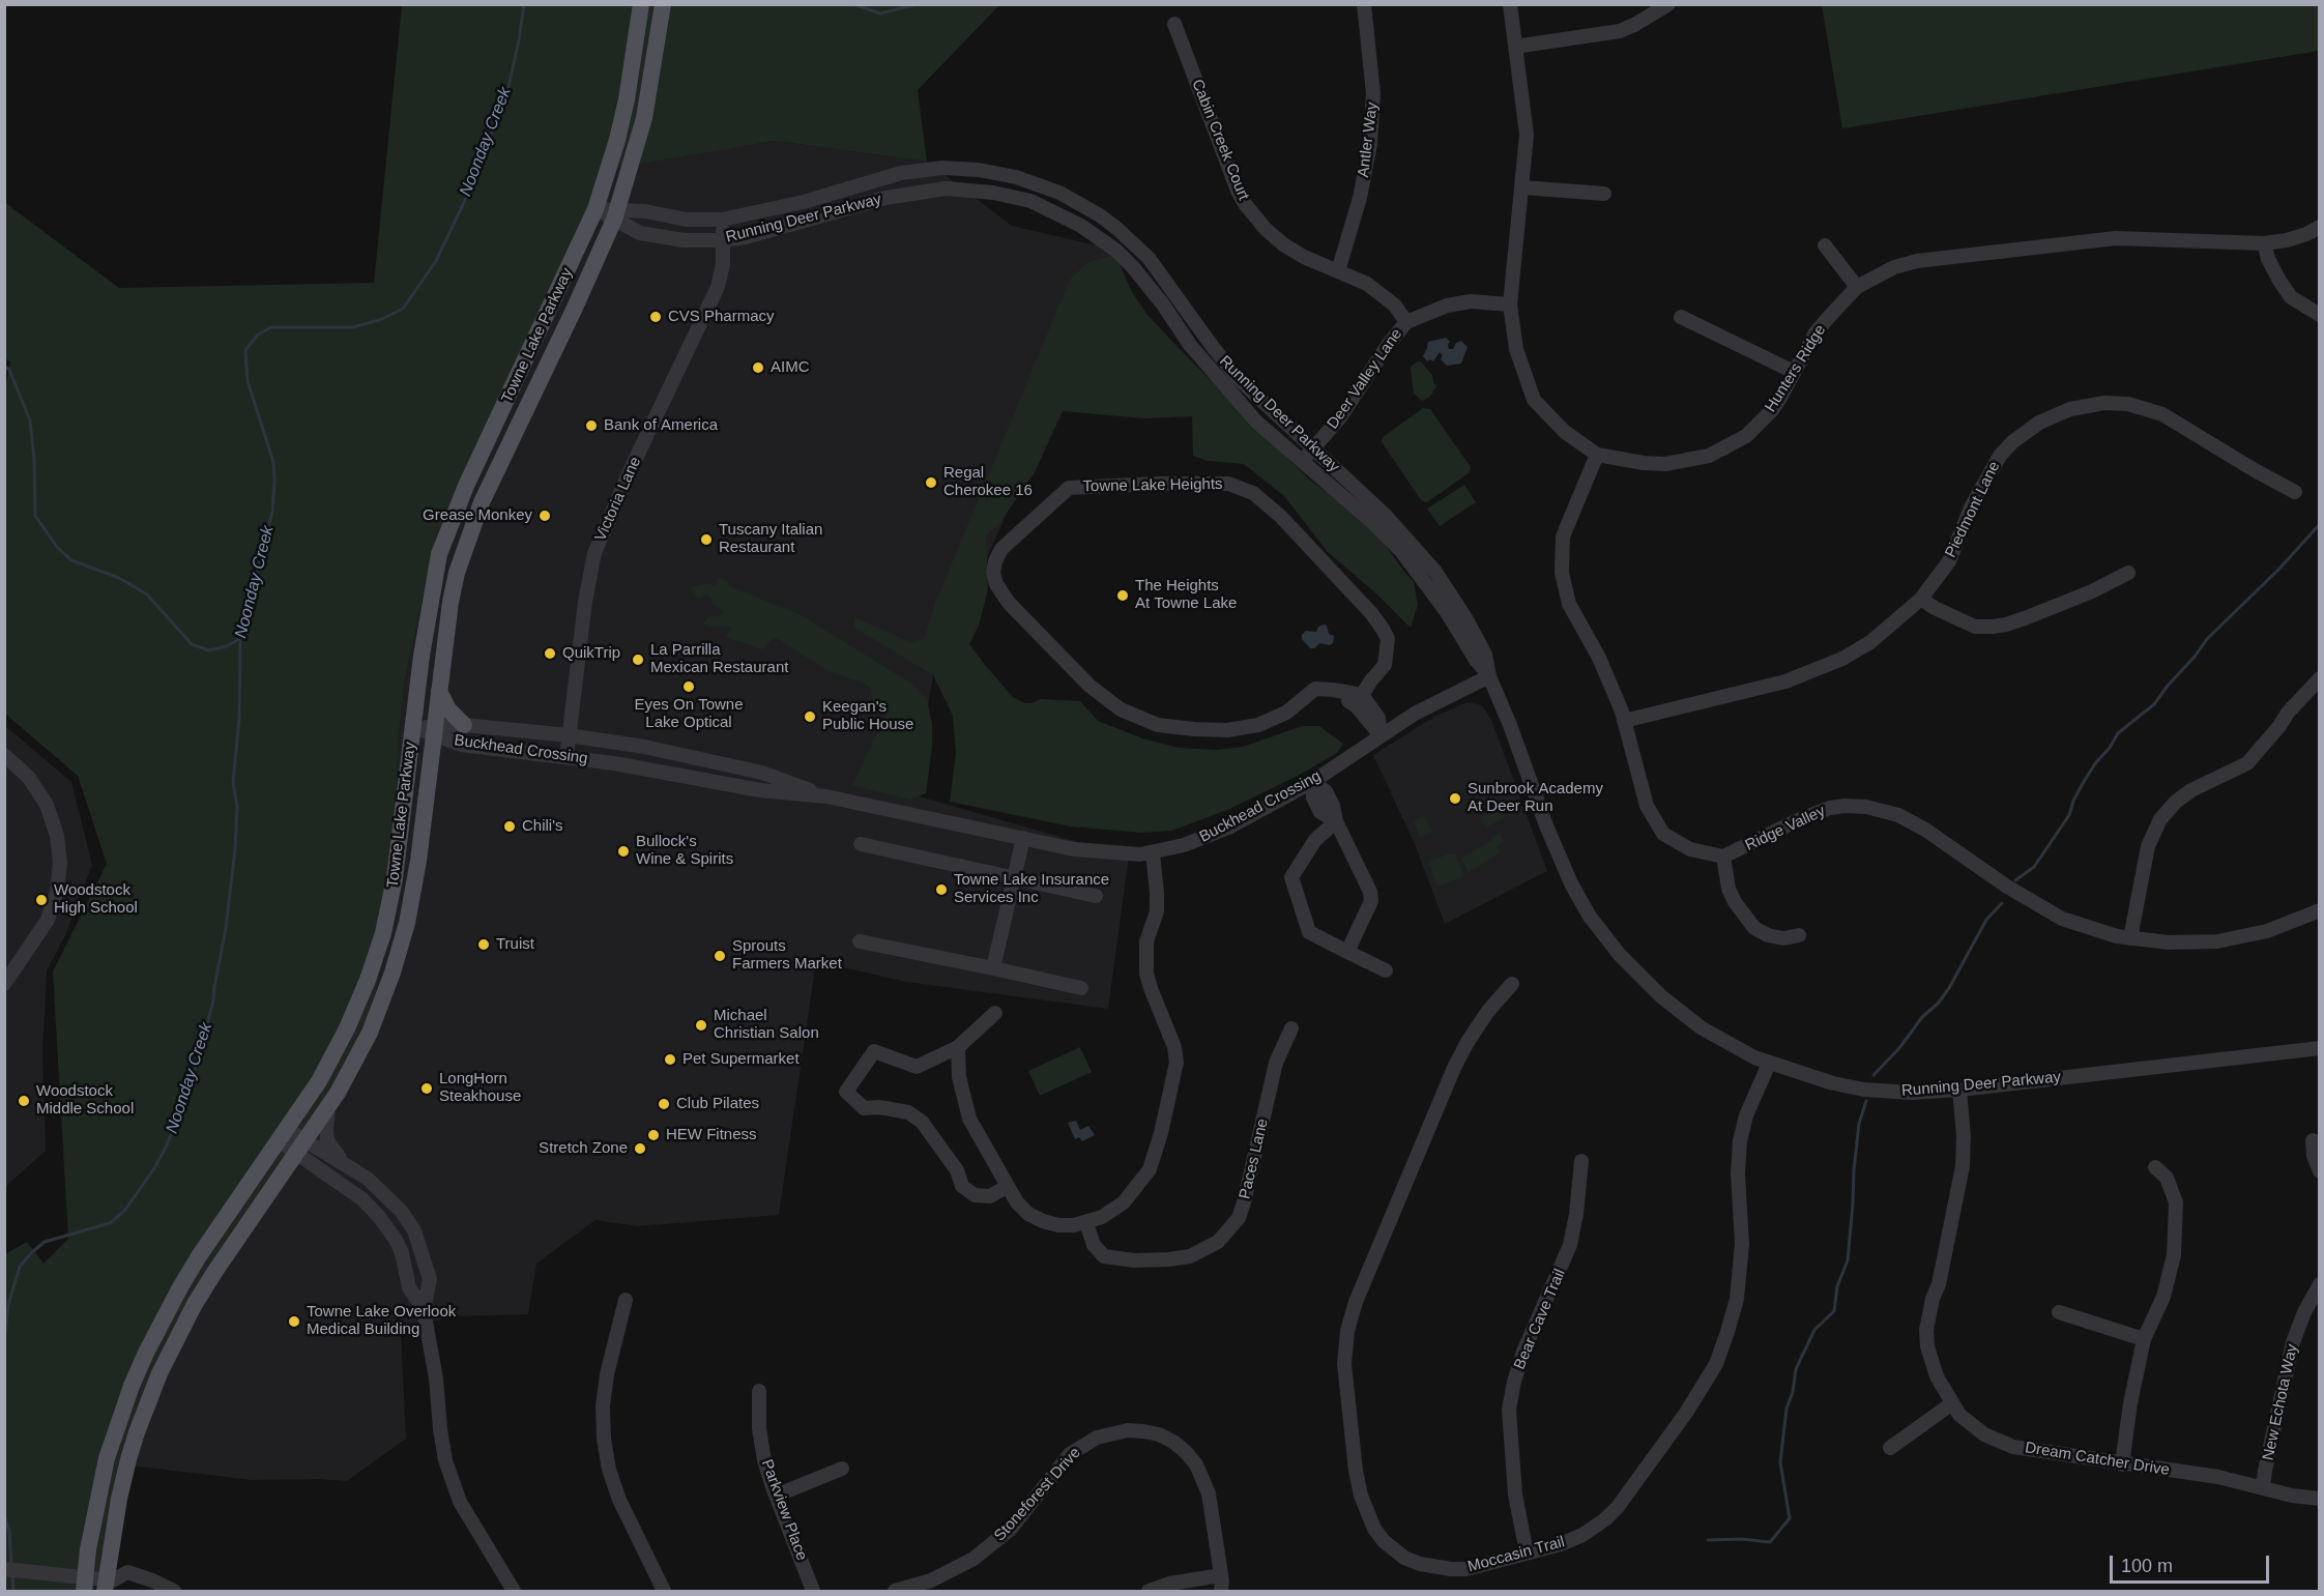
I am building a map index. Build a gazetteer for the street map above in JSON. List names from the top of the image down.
{
  "streets": {
    "main road": ["Towne Lake Parkway"],
    "street": [
      "Cabin Creek Court",
      "Antler Way",
      "Running Deer Parkway",
      "Hunters Ridge",
      "Deer Valley Lane",
      "Towne Lake Heights",
      "Victoria Lane",
      "Piedmont Lane",
      "Buckhead Crossing",
      "Ridge Valley",
      "Paces Lane",
      "Bear Cave Trail",
      "New Echota Way",
      "Dream Catcher Drive",
      "Stoneforest Drive",
      "Parkview Place",
      "Moccasin Trail"
    ]
  },
  "crossings": [
    ["Cabin Creek Court", "Antler Way"],
    ["Cabin Creek Court", "Deer Valley Lane"],
    ["Running Deer Parkway", "Towne Lake Parkway"],
    ["Running Deer Parkway", "Deer Valley Lane"],
    ["Running Deer Parkway", "Victoria Lane"],
    ["Running Deer Parkway", "Buckhead Crossing"],
    ["Running Deer Parkway", "Dream Catcher Drive"],
    ["Running Deer Parkway", "Moccasin Trail"],
    ["Towne Lake Parkway", "Buckhead Crossing"],
    ["Hunters Ridge", "Deer Valley Lane"],
    ["Victoria Lane", "Buckhead Crossing"],
    ["Bear Cave Trail", "Moccasin Trail"],
    ["New Echota Way", "Dream Catcher Drive"]
  ],
  "water": ["Noonday Creek"],
  "places": [
    "CVS Pharmacy",
    "AIMC",
    "Bank of America",
    "Regal Cherokee 16",
    "Grease Monkey",
    "Tuscany Italian Restaurant",
    "The Heights At Towne Lake",
    "QuikTrip",
    "La Parrilla Mexican Restaurant",
    "Eyes On Towne Lake Optical",
    "Keegan's Public House",
    "Sunbrook Academy At Deer Run",
    "Chili's",
    "Bullock's Wine & Spirits",
    "Towne Lake Insurance Services Inc",
    "Woodstock High School",
    "Truist",
    "Sprouts Farmers Market",
    "Michael Christian Salon",
    "Pet Supermarket",
    "LongHorn Steakhouse",
    "Woodstock Middle School",
    "Club Pilates",
    "HEW Fitness",
    "Stretch Zone",
    "Towne Lake Overlook Medical Building"
  ],
  "scale_bar": "100 m"
}
